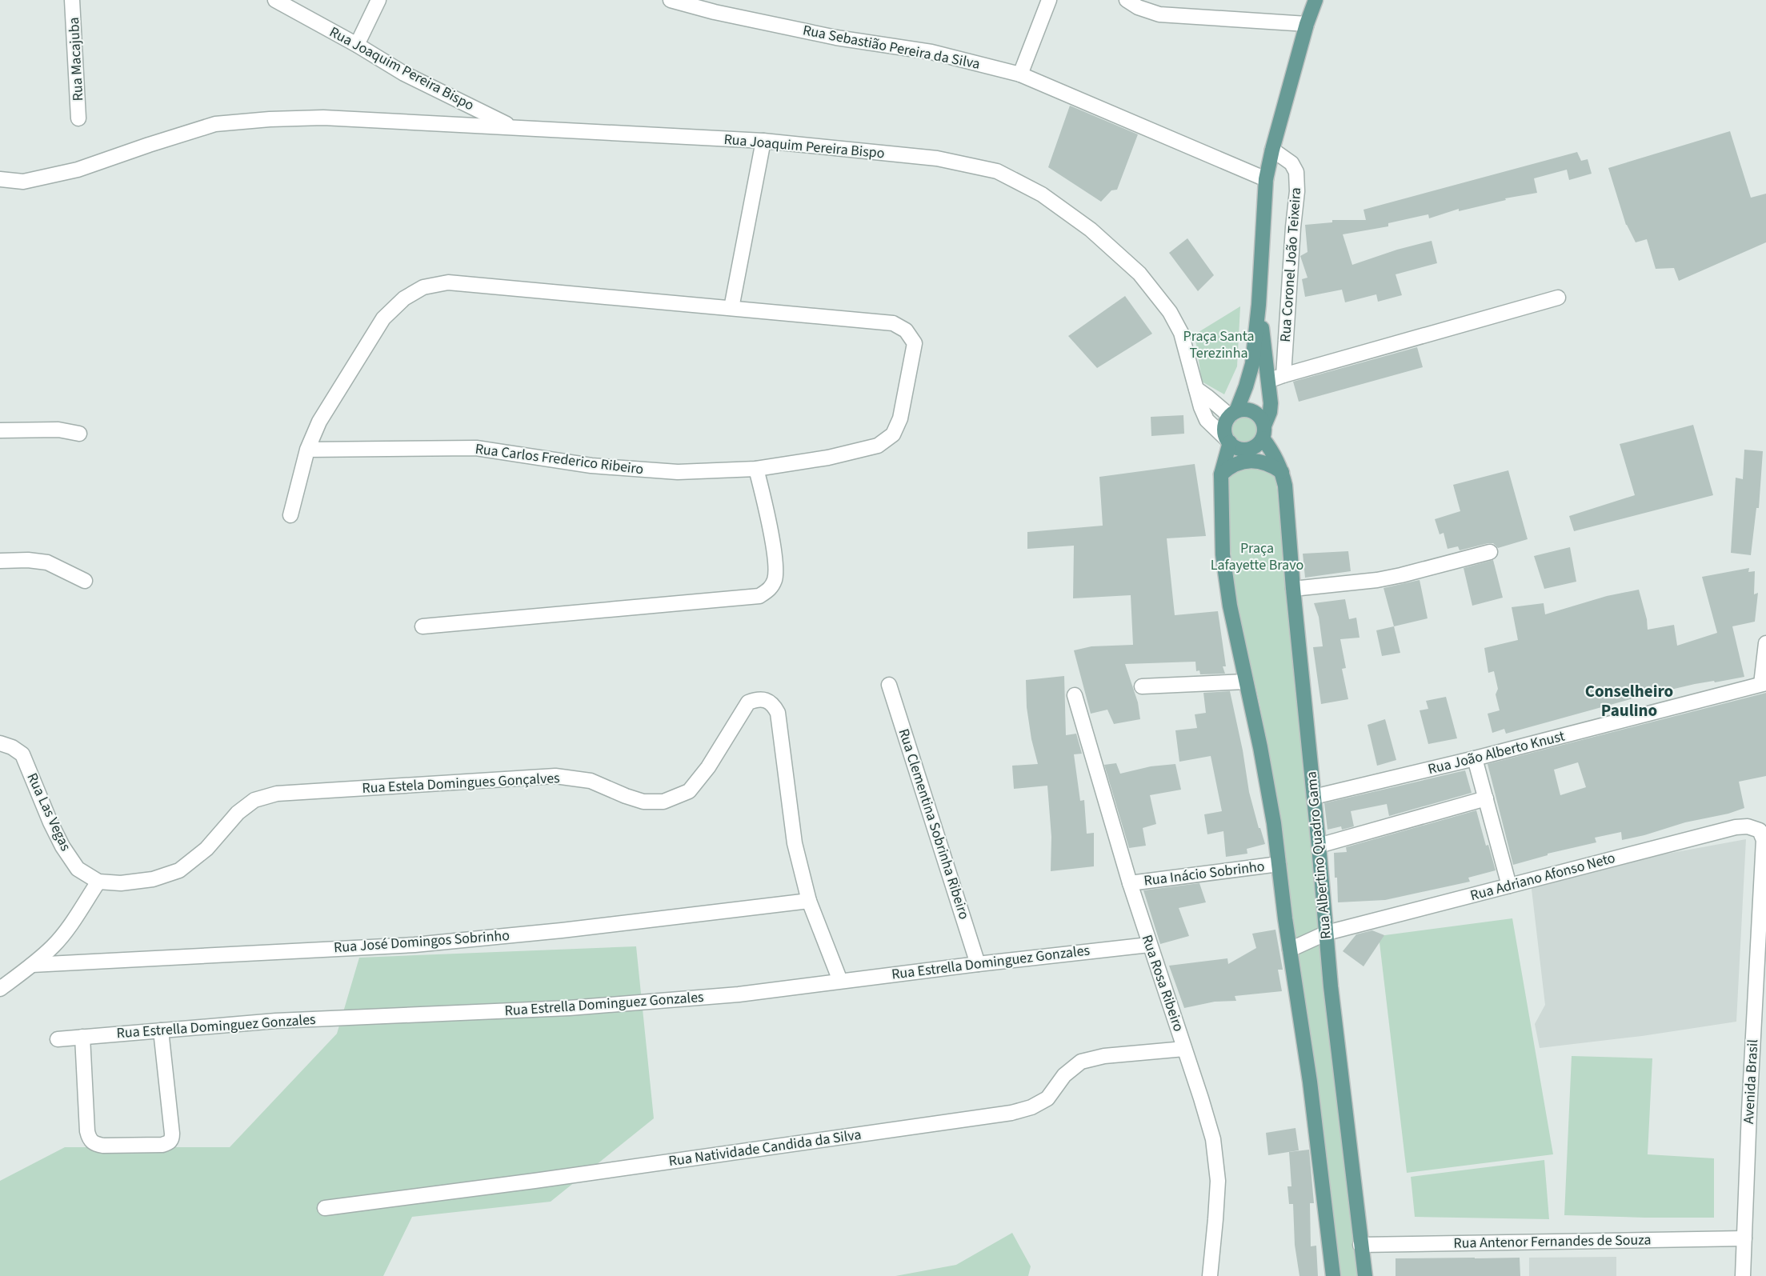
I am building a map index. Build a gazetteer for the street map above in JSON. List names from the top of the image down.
{
  "streets": {
    "main road": ["Rua Albertino Quadro Gama"],
    "street": [
      "Rua Sebastião Pereira da Silva",
      "Rua Macajuba",
      "Rua Joaquim Pereira Bispo",
      "Rua Coronel João Teixeira",
      "Rua Carlos Frederico Ribeiro",
      "Rua João Alberto Knust",
      "Rua Estela Domingues Gonçalves",
      "Rua Las Vegas",
      "Rua Clementina Sobrinha Ribeiro",
      "Rua Inácio Sobrinho",
      "Rua Adriano Afonso Neto",
      "Rua José Domingos Sobrinho",
      "Rua Estrella Dominguez Gonzales",
      "Rua Rosa Ribeiro",
      "Avenida Brasil",
      "Rua Natividade Candida da Silva",
      "Rua Antenor Fernandes de Souza"
    ]
  },
  "crossings": [
    ["Rua Joaquim Pereira Bispo", "Rua Albertino Quadro Gama"],
    ["Rua João Alberto Knust", "Rua Albertino Quadro Gama"],
    ["Rua Estela Domingues Gonçalves", "Rua Las Vegas"],
    ["Rua Estela Domingues Gonçalves", "Rua José Domingos Sobrinho"],
    ["Rua Estela Domingues Gonçalves", "Rua Estrella Dominguez Gonzales"],
    ["Rua Clementina Sobrinha Ribeiro", "Rua Estrella Dominguez Gonzales"],
    ["Rua Albertino Quadro Gama", "Rua Adriano Afonso Neto"],
    ["Rua Albertino Quadro Gama", "Rua Antenor Fernandes de Souza"],
    ["Rua Inácio Sobrinho", "Rua Rosa Ribeiro"],
    ["Rua Adriano Afonso Neto", "Avenida Brasil"],
    ["Rua Estrella Dominguez Gonzales", "Rua Rosa Ribeiro"],
    ["Rua Rosa Ribeiro", "Rua Natividade Candida da Silva"],
    ["Avenida Brasil", "Rua Antenor Fernandes de Souza"]
  ],
  "districts": ["Conselheiro Paulino"],
  "parks": ["Praça Santa Terezinha", "Praça Lafayette Bravo"]
}
